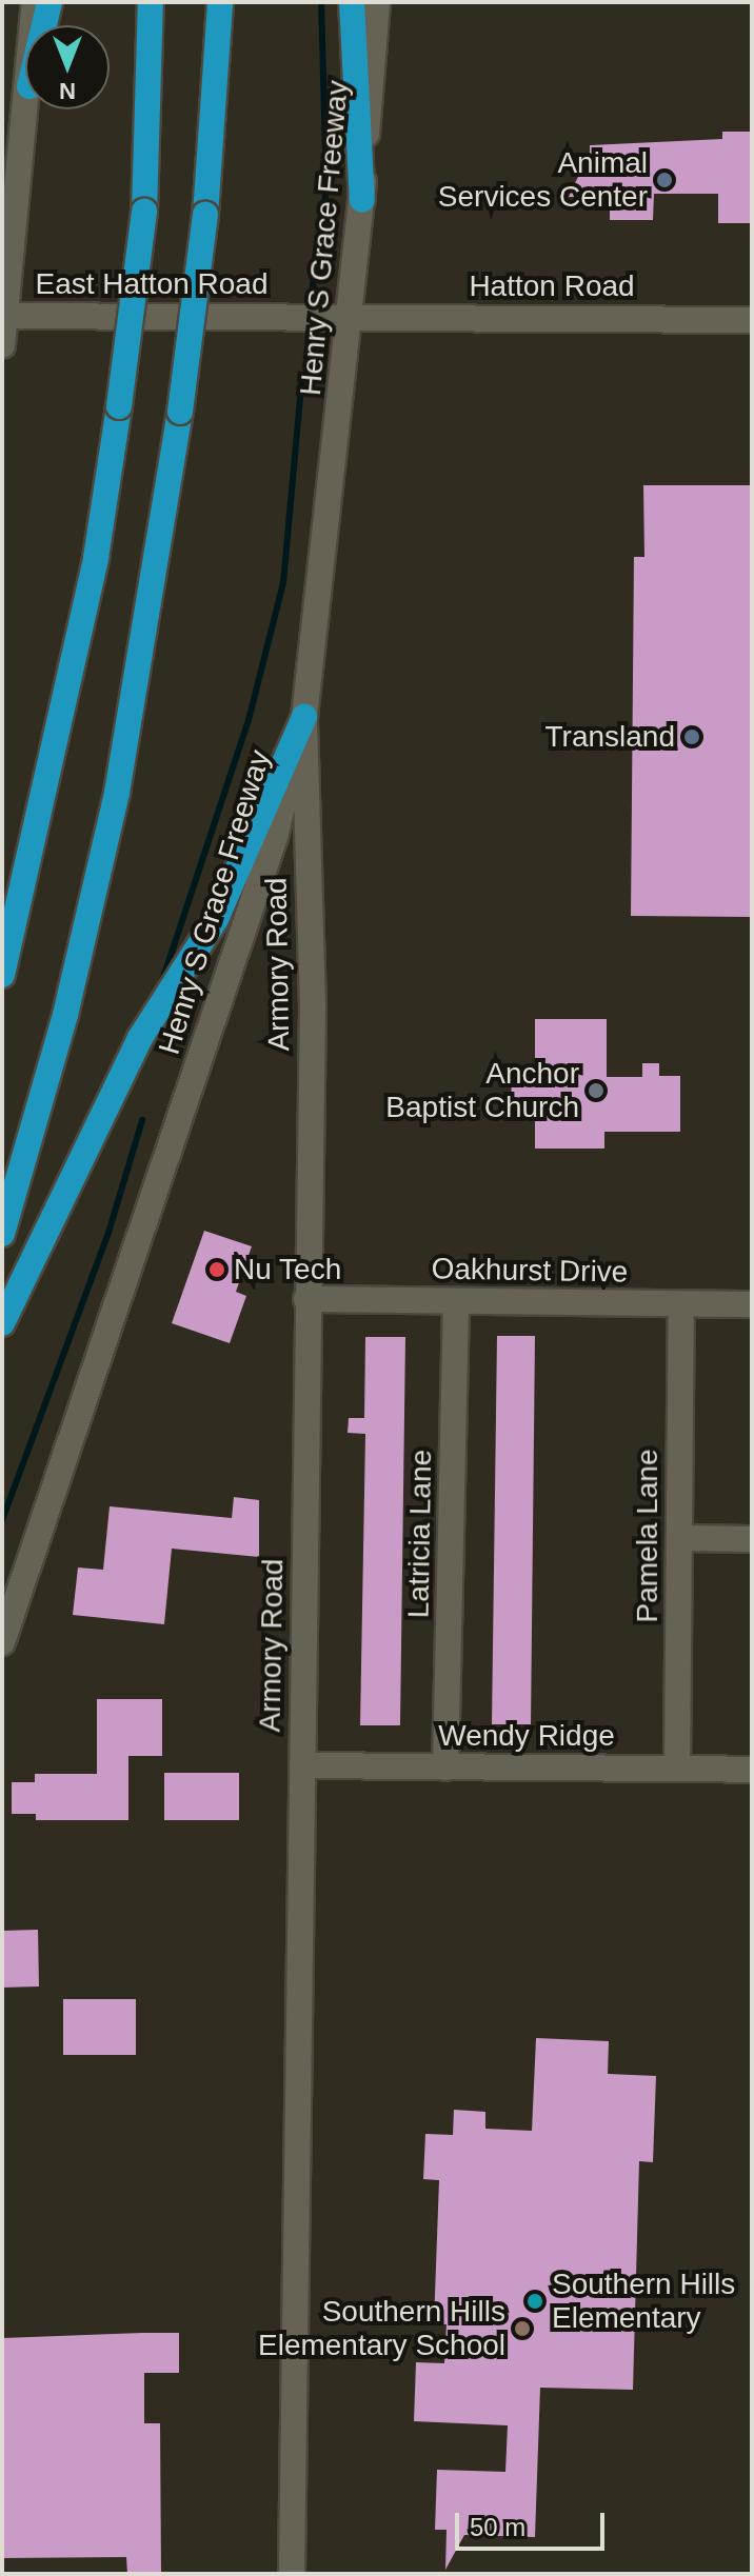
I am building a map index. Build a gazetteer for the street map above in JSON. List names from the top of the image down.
{
  "streets": {
    "street": [
      "Henry S Grace Freeway",
      "East Hatton Road",
      "Hatton Road",
      "Armory Road",
      "Oakhurst Drive",
      "Latricia Lane",
      "Pamela Lane",
      "Wendy Ridge"
    ]
  },
  "crossings": [
    ["Henry S Grace Freeway", "East Hatton Road"],
    ["Henry S Grace Freeway", "Hatton Road"],
    ["Henry S Grace Freeway", "Armory Road"],
    ["East Hatton Road", "Hatton Road"],
    ["Armory Road", "Oakhurst Drive"],
    ["Armory Road", "Wendy Ridge"],
    ["Oakhurst Drive", "Latricia Lane"],
    ["Oakhurst Drive", "Pamela Lane"],
    ["Latricia Lane", "Wendy Ridge"],
    ["Pamela Lane", "Wendy Ridge"]
  ],
  "places": [
    "Animal Services Center",
    "Transland",
    "Anchor Baptist Church",
    "Nu Tech",
    "Southern Hills Elementary",
    "Southern Hills Elementary School"
  ],
  "scale_bar": "50 m",
  "north": "bottom"
}
